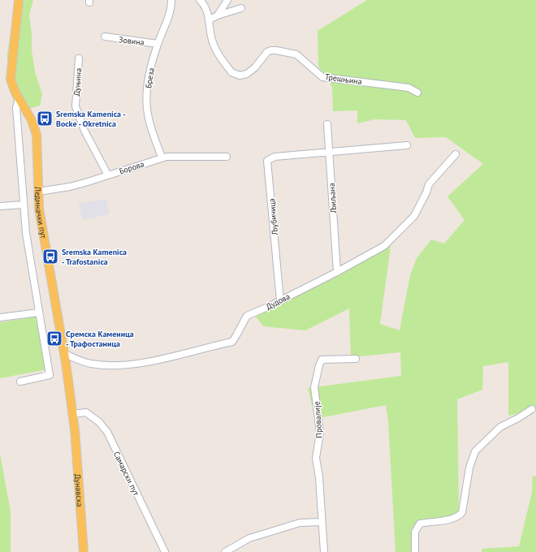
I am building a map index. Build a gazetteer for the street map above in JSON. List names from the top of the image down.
{
  "streets": {
    "main road": ["Лединачки пут", "Дунавска"],
    "street": [
      "Зовина",
      "Бреза",
      "Трешњина",
      "Дуњина",
      "Борова",
      "Љиљана",
      "Љубичица",
      "Дудова",
      "Провалије",
      "Самарски пут"
    ]
  },
  "crossings": [
    ["Зовина", "Бреза"],
    ["Бреза", "Борова"],
    ["Дуњина", "Борова"],
    ["Борова", "Лединачки пут"],
    ["Љиљана", "Љубичица"],
    ["Љиљана", "Дудова"],
    ["Лединачки пут", "Дудова"],
    ["Лединачки пут", "Самарски пут"],
    ["Лединачки пут", "Дунавска"],
    ["Љубичица", "Дудова"]
  ],
  "places": {
    "bus stop": ["Sremska Kamenica - Bocke - Okretnica", "Sremska Kamenica - Trafostanica", "Сремска Каменица - Трафостаница"]
  }
}
